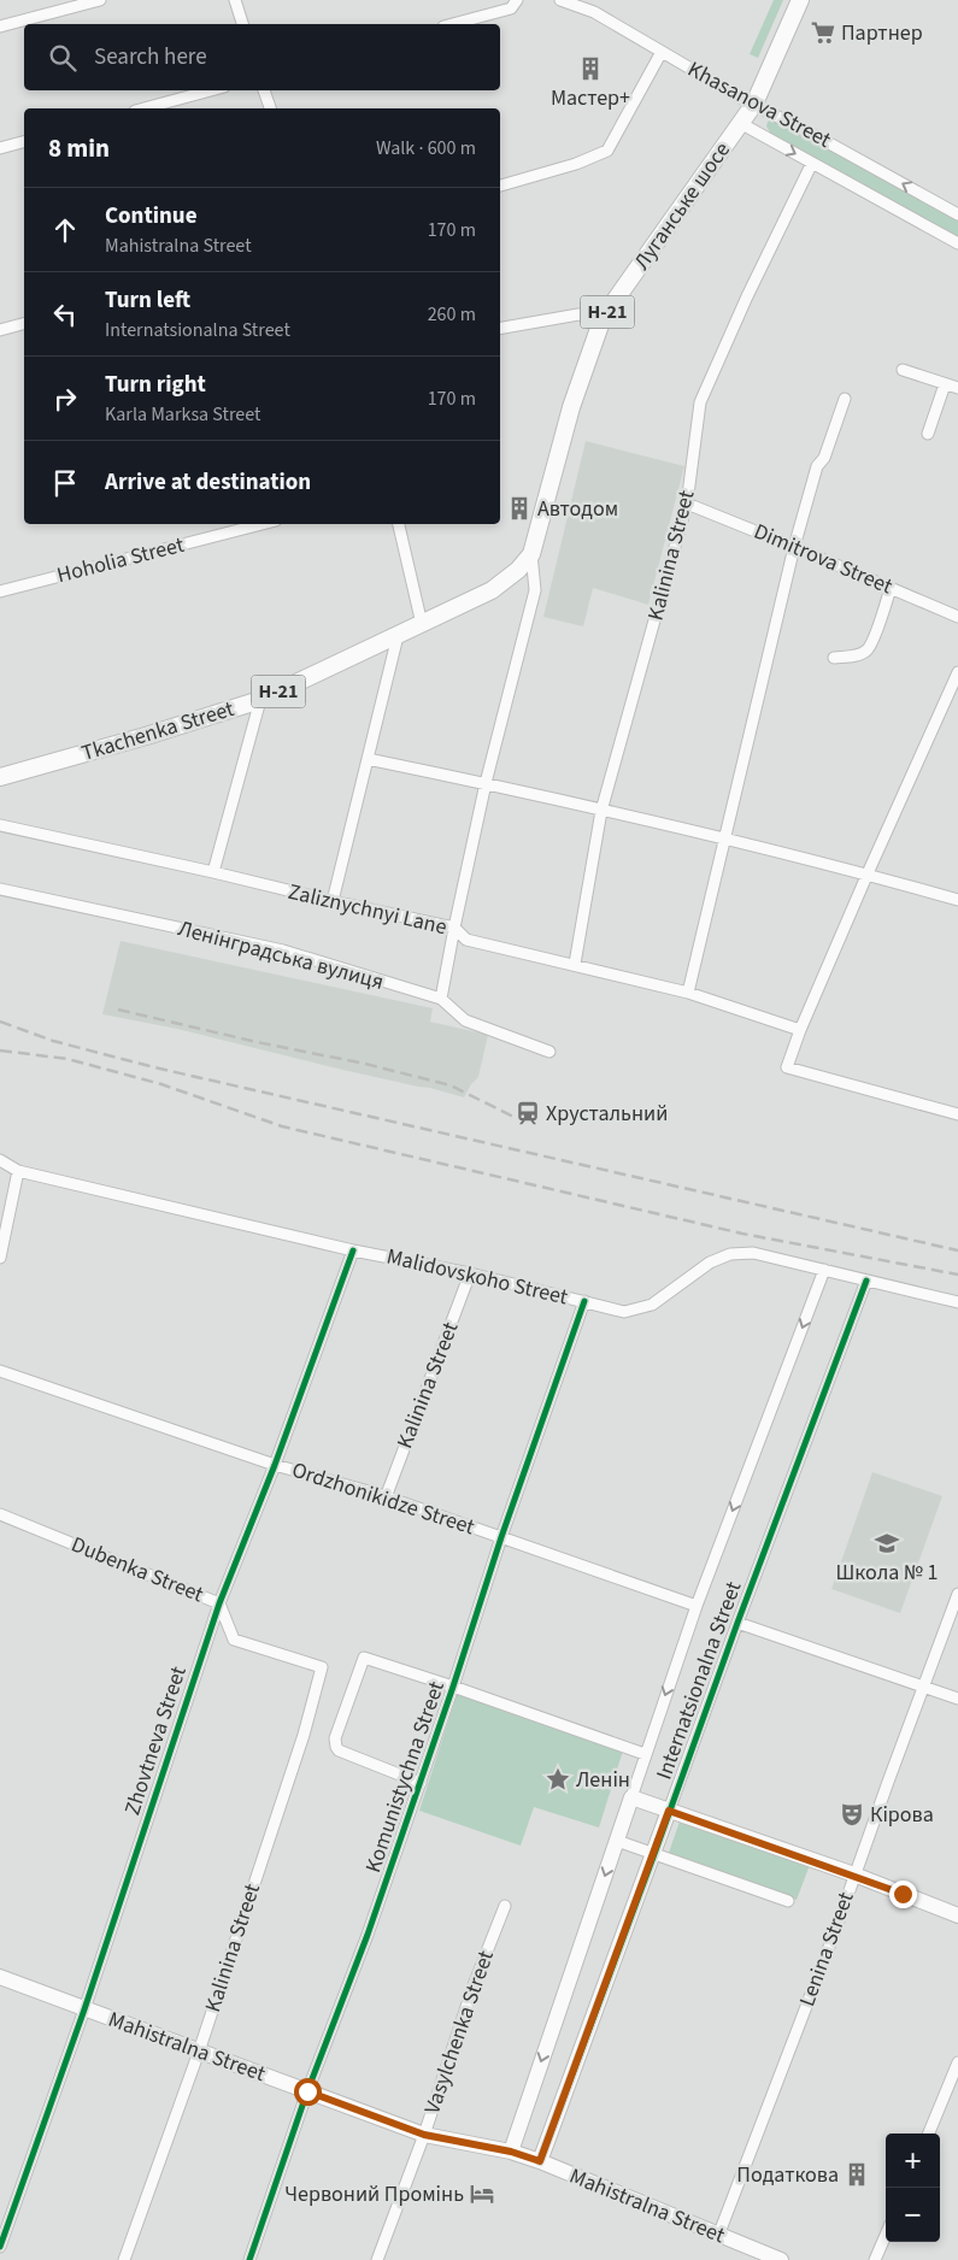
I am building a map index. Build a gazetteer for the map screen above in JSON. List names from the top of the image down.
{
  "streets": {
    "main road": ["Луганське шосе", "Н-21", "Tkachenka Street"],
    "street": [
      "Khasanova Street",
      "Kalinina Street",
      "Dimitrova Street",
      "Hoholia Street",
      "Zaliznychnyi Lane",
      "Ленінградська вулиця",
      "Malidovskoho Street",
      "Ordzhonikidze Street",
      "Dubenka Street",
      "Internatsionalna Street",
      "Zhovtneva Street",
      "Komunistychna Street",
      "Lenina Street",
      "Vasylchenka Street",
      "Mahistralna Street"
    ]
  },
  "crossings": [
    ["Khasanova Street", "Луганське шосе"],
    ["Khasanova Street", "Kalinina Street"],
    ["Луганське шосе", "Tkachenka Street"],
    ["Kalinina Street", "Dimitrova Street"],
    ["Kalinina Street", "Zaliznychnyi Lane"],
    ["Kalinina Street", "Malidovskoho Street"],
    ["Kalinina Street", "Ordzhonikidze Street"],
    ["Kalinina Street", "Dubenka Street"],
    ["Kalinina Street", "Mahistralna Street"],
    ["Malidovskoho Street", "Internatsionalna Street"],
    ["Malidovskoho Street", "Zhovtneva Street"],
    ["Malidovskoho Street", "Komunistychna Street"],
    ["Ordzhonikidze Street", "Internatsionalna Street"],
    ["Ordzhonikidze Street", "Zhovtneva Street"],
    ["Ordzhonikidze Street", "Komunistychna Street"],
    ["Dubenka Street", "Zhovtneva Street"],
    ["Internatsionalna Street", "Mahistralna Street"],
    ["Zhovtneva Street", "Mahistralna Street"],
    ["Komunistychna Street", "Mahistralna Street"],
    ["Lenina Street", "Mahistralna Street"],
    ["Vasylchenka Street", "Mahistralna Street"]
  ],
  "places": {
    "supermarket": ["Партнер"],
    "building": ["Мастер+", "Автодом", "Податкова"],
    "station": ["Хрустальний"],
    "school or university": ["Школа № 1"],
    "place": ["Ленін"],
    "theatre": ["Кірова"],
    "hotel": ["Червоний Промінь"]
  },
  "page": {
    "search": "Search here",
    "heading": ["8 min", "Walk · 600 m"],
    "list": [
      ["Continue", "Mahistralna Street", "170 m"],
      ["Turn left", "Internatsionalna Street", "260 m"],
      ["Turn right", "Karla Marksa Street", "170 m"],
      "Arrive at destination"
    ],
    "map_buttons": ["+", "−"]
  }
}
